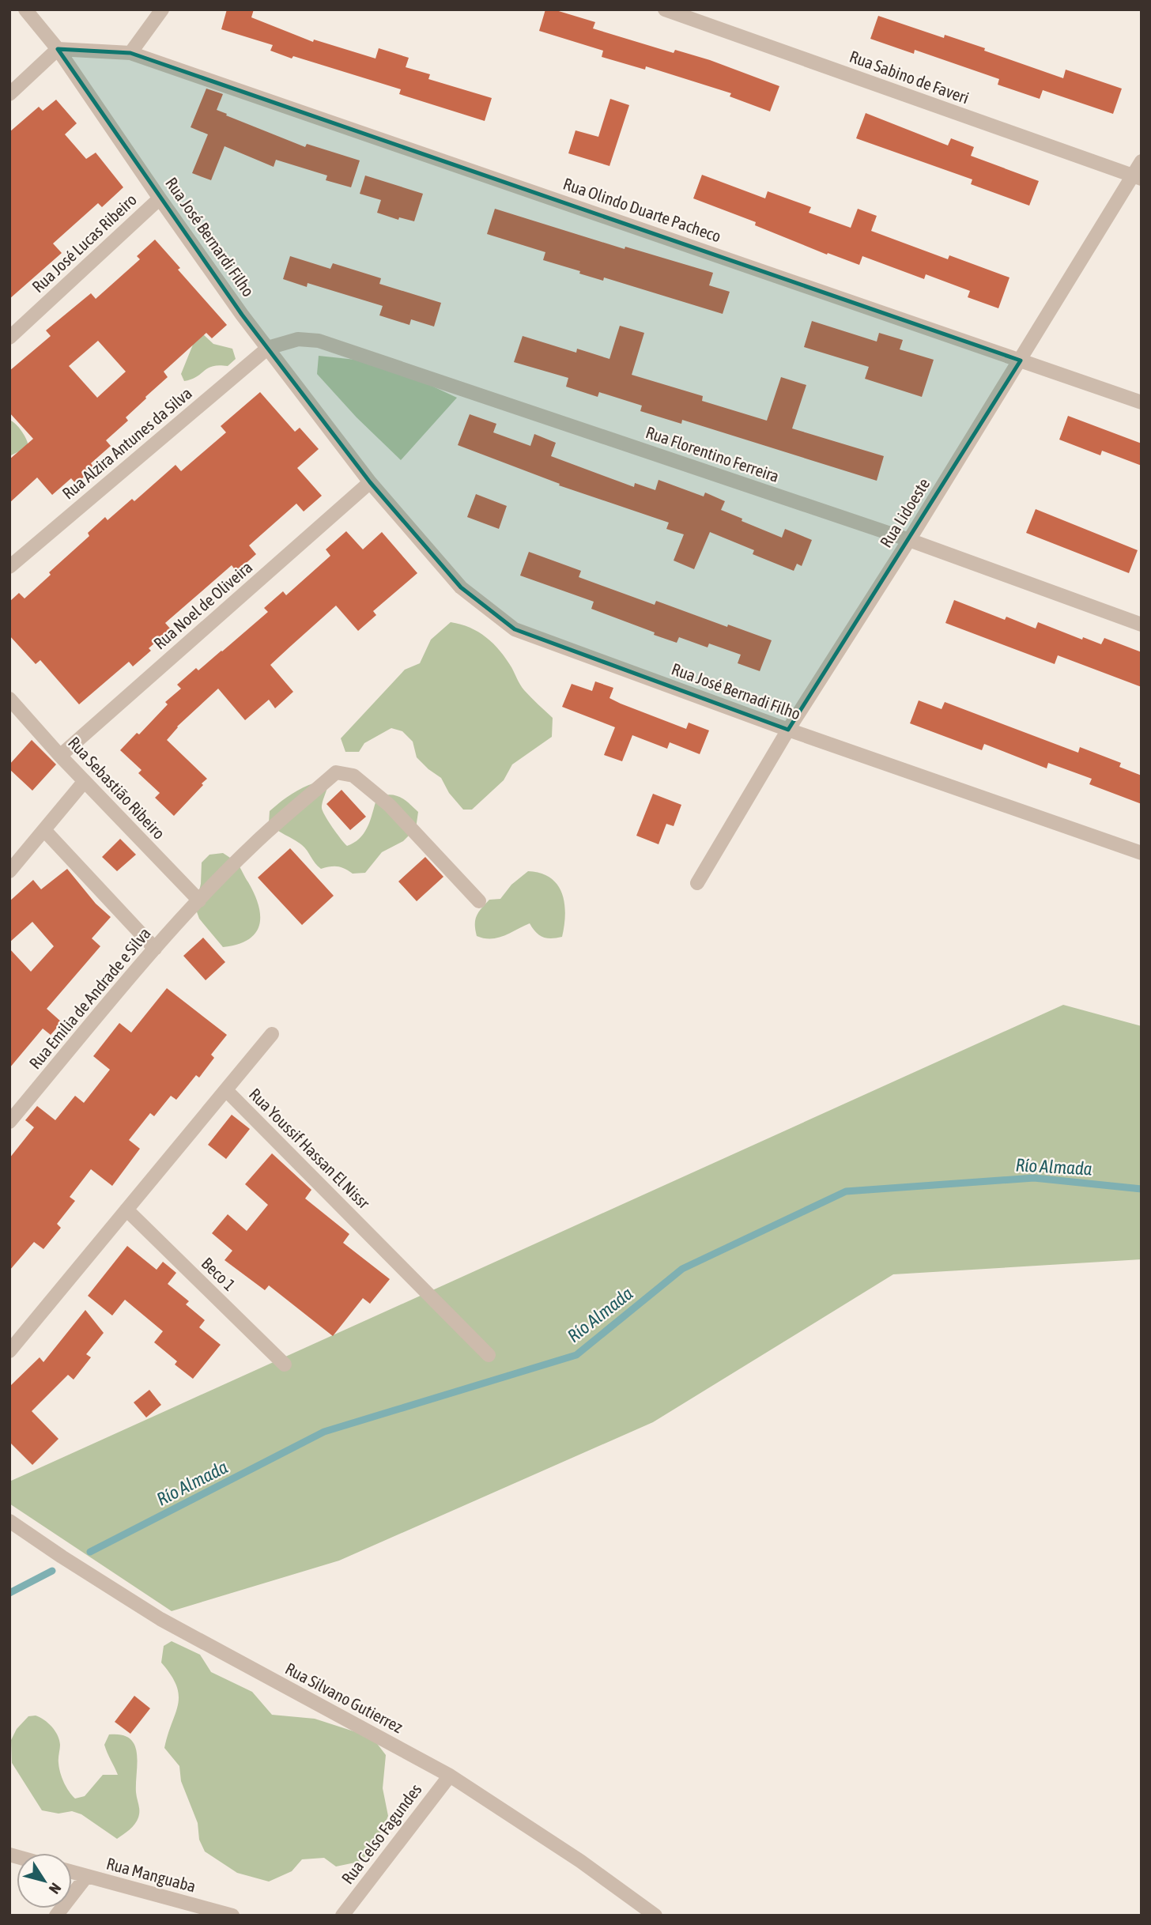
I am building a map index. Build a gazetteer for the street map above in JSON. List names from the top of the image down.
{
  "streets": {
    "street": [
      "Rua Sabino de Faveri",
      "Rua Olindo Duarte Pacheco",
      "Rua José Bernardi Filho",
      "Rua José Lucas Ribeiro",
      "Rua Alzira Antunes da Silva",
      "Rua Florentino Ferreira",
      "Rua Lidoeste",
      "Rua Noel de Oliveira",
      "Rua José Bernadi Filho",
      "Rua Sebastião Ribeiro",
      "Rua Emilia de Andrade e Silva",
      "Rua Youssif Hassan El Nissr",
      "Beco 1",
      "Rua Silvano Gutierrez",
      "Rua Celso Fagundes",
      "Rua Manguaba"
    ]
  },
  "crossings": [
    ["Rua Sabino de Faveri", "Rua Lidoeste"],
    ["Rua Olindo Duarte Pacheco", "Rua José Bernardi Filho"],
    ["Rua Olindo Duarte Pacheco", "Rua Lidoeste"],
    ["Rua José Bernardi Filho", "Rua José Lucas Ribeiro"],
    ["Rua José Bernardi Filho", "Rua Alzira Antunes da Silva"],
    ["Rua José Bernardi Filho", "Rua Florentino Ferreira"],
    ["Rua José Bernardi Filho", "Rua Noel de Oliveira"],
    ["Rua José Bernardi Filho", "Rua José Bernadi Filho"],
    ["Rua Alzira Antunes da Silva", "Rua Florentino Ferreira"],
    ["Rua Florentino Ferreira", "Rua Lidoeste"],
    ["Rua Lidoeste", "Rua José Bernadi Filho"],
    ["Rua Noel de Oliveira", "Rua José Bernadi Filho"],
    ["Rua Noel de Oliveira", "Rua Sebastião Ribeiro"],
    ["Rua Sebastião Ribeiro", "Rua Emilia de Andrade e Silva"],
    ["Rua Youssif Hassan El Nissr", "Beco 1"],
    ["Rua Silvano Gutierrez", "Rua Celso Fagundes"]
  ],
  "water": ["Río Almada"],
  "north": "bottom right"
}
